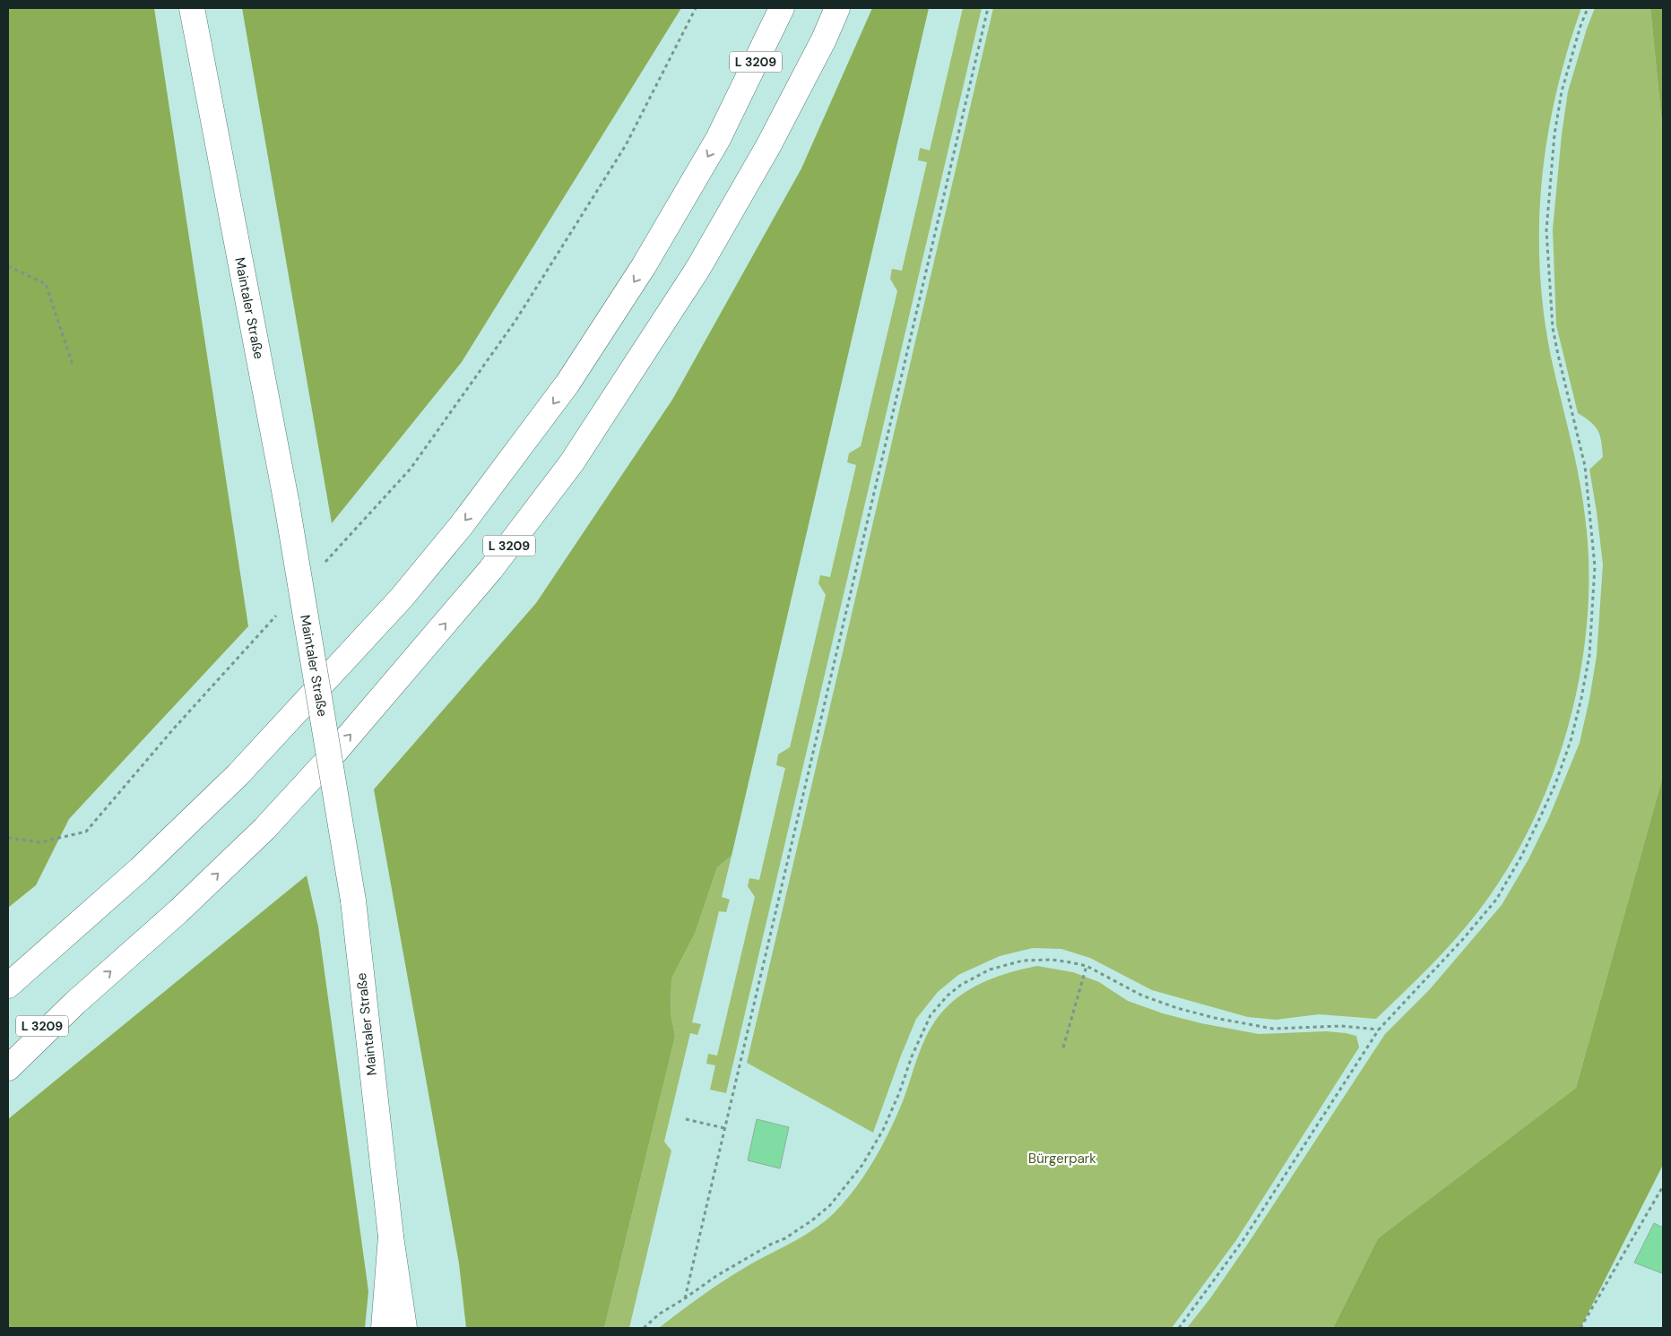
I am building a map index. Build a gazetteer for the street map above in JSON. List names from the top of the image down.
{
  "streets": {
    "main road": ["L 3209", "Maintaler Straße"]
  },
  "parks": ["Bürgerpark"]
}
